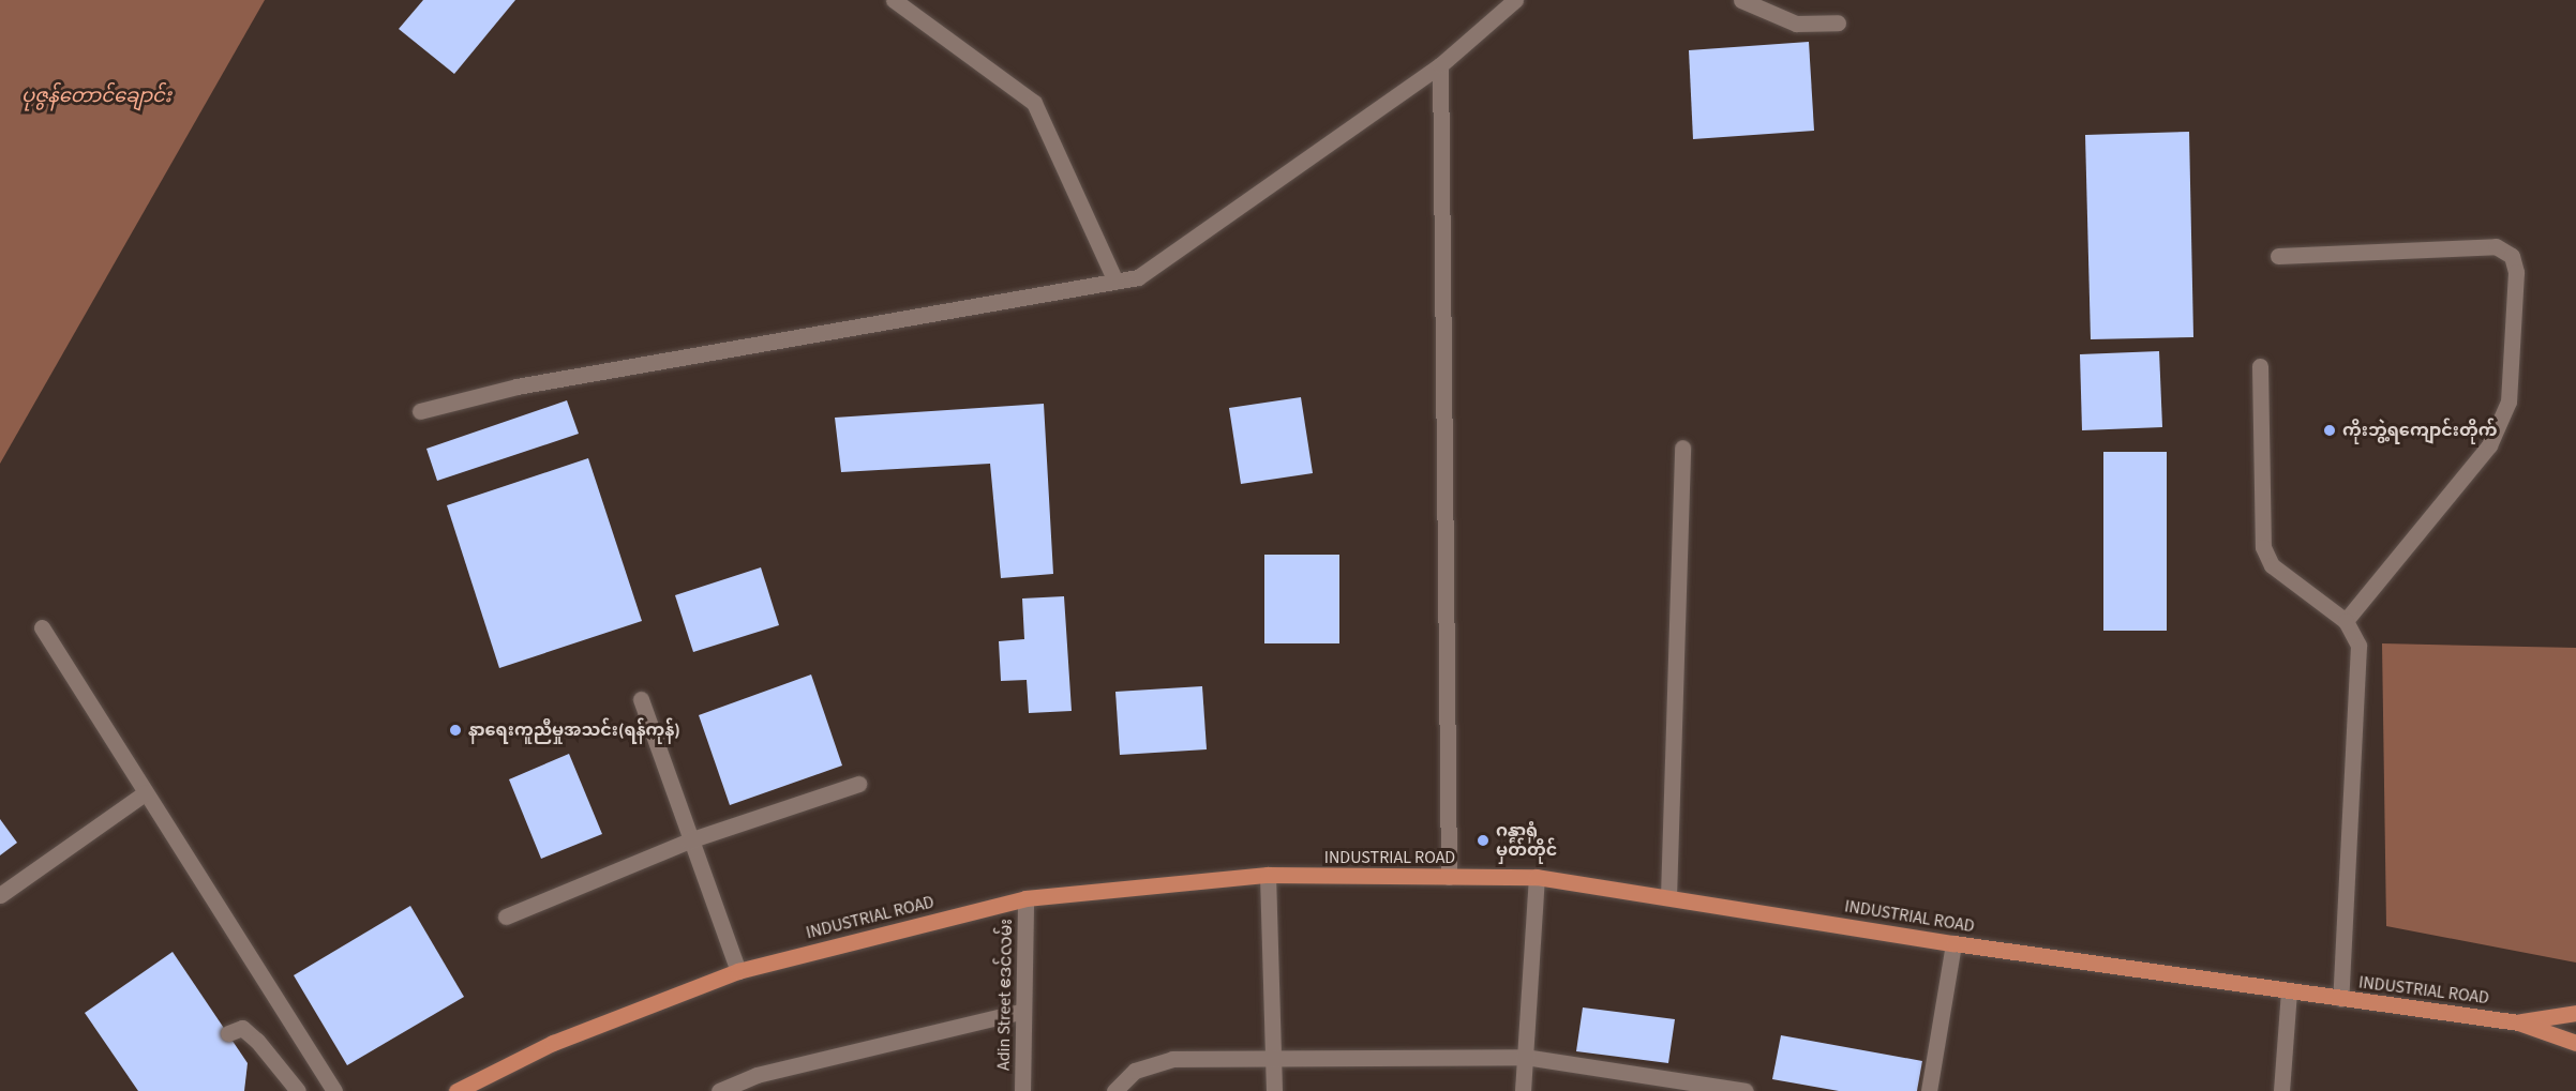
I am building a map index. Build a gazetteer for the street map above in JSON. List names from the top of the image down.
{
  "streets": {
    "main road": ["INDUSTRIAL ROAD"],
    "street": ["Adin Street ဧဒင်လမ်း"]
  },
  "crossings": [
    ["INDUSTRIAL ROAD", "Adin Street ဧဒင်လမ်း"]
  ],
  "water": ["ပုဇွန်တောင်ချောင်း"],
  "places": ["ကိုးဘွဲ့ရကျောင်းတိုက်", "နာရေးကူညီမှုအသင်း(ရန်ကုန်)", "ဂန္ဓာရုံ မှတ်တိုင်"]
}
